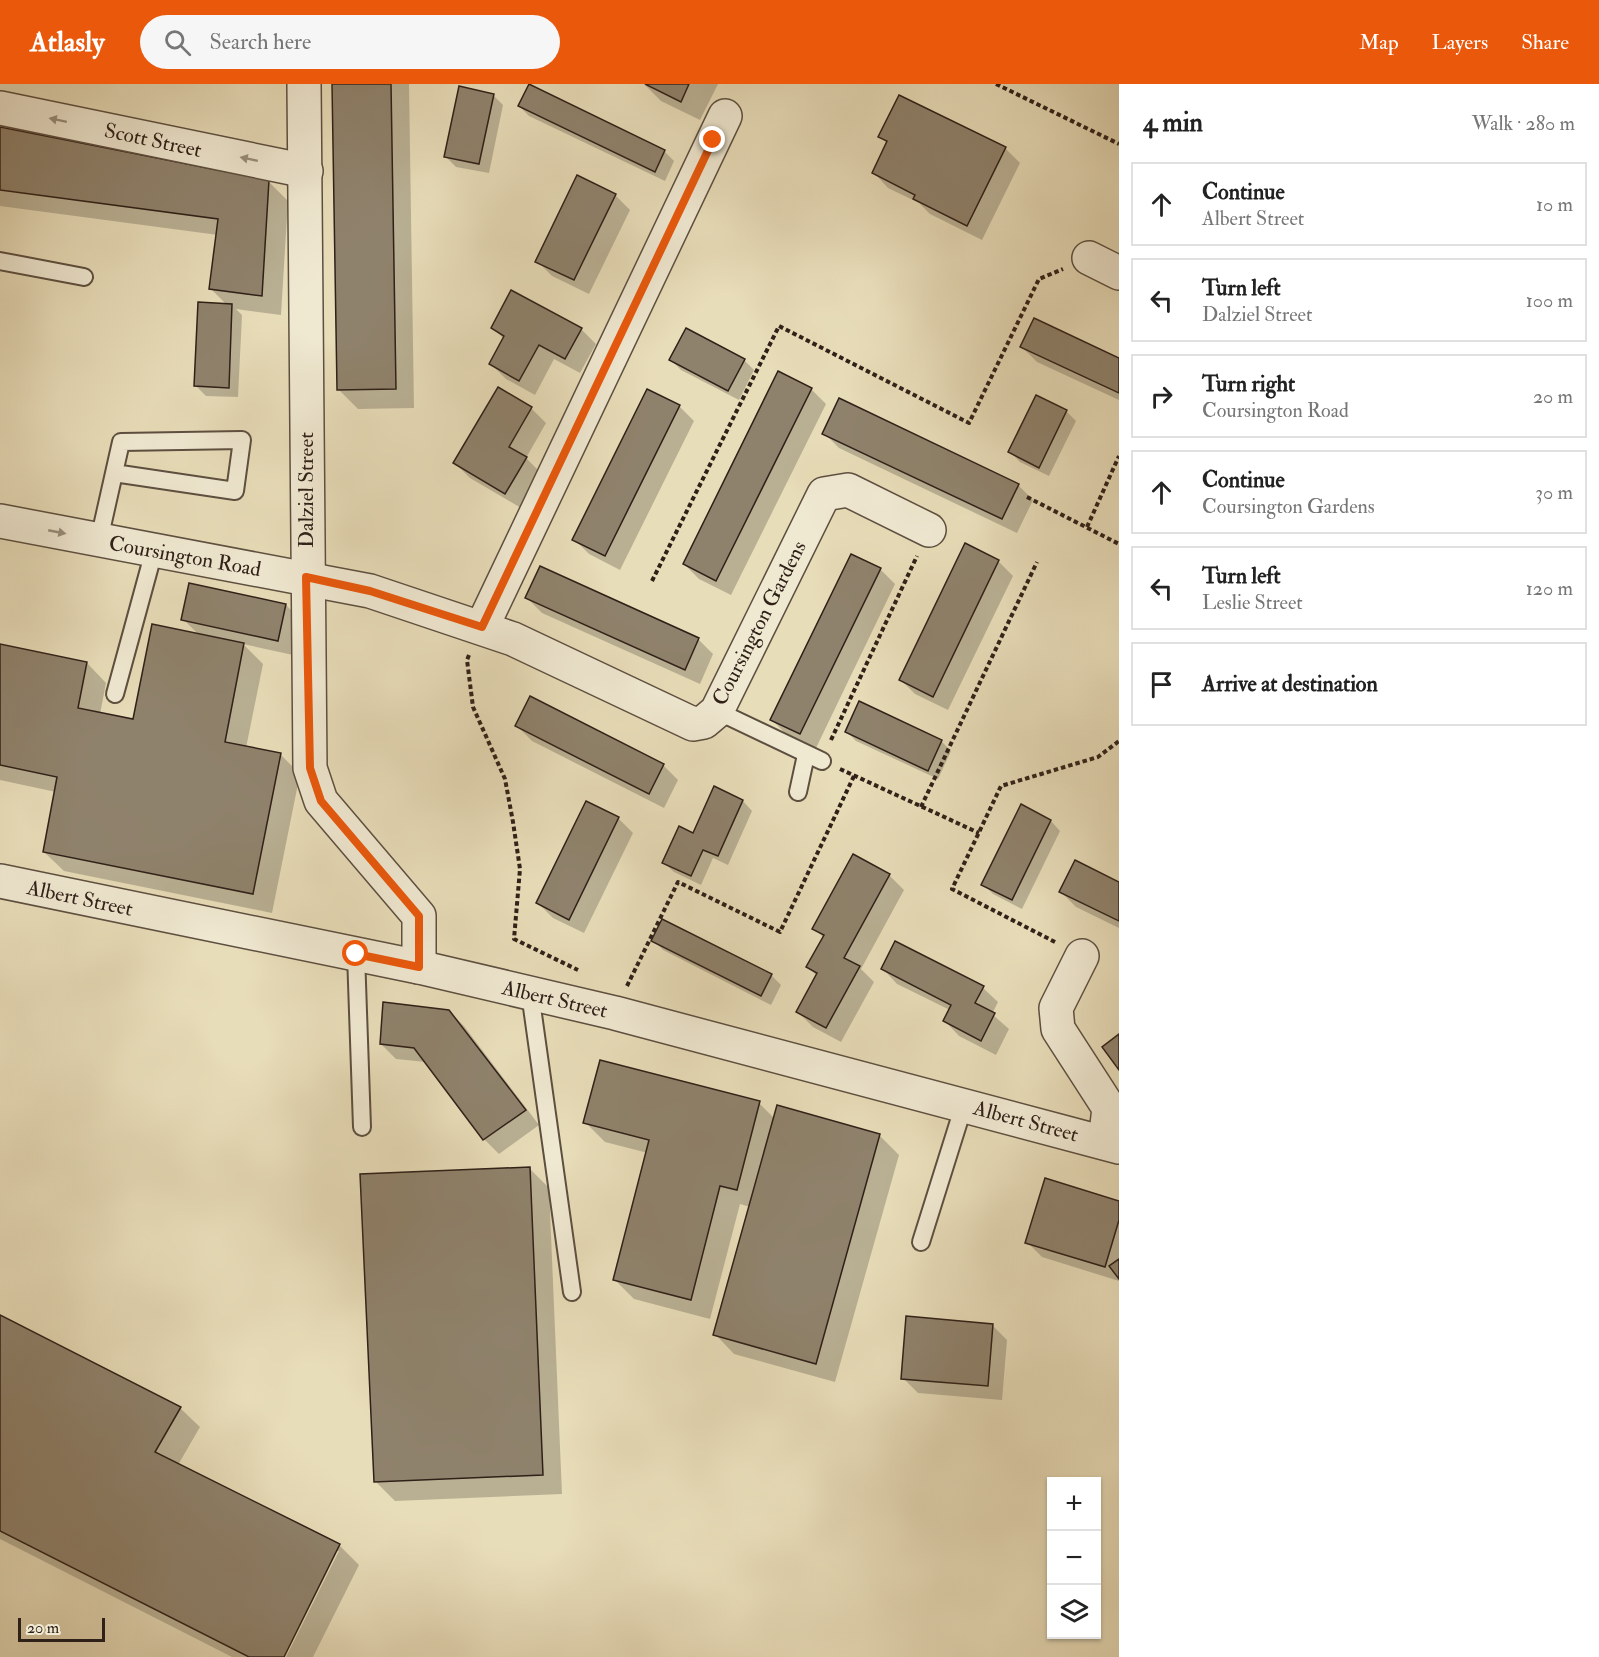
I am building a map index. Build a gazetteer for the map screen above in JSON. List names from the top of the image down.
{
  "streets": {
    "street": [
      "Scott Street",
      "Dalziel Street",
      "Coursington Road",
      "Coursington Gardens",
      "Albert Street"
    ]
  },
  "crossings": [
    ["Scott Street", "Dalziel Street"],
    ["Dalziel Street", "Coursington Road"],
    ["Dalziel Street", "Albert Street"],
    ["Coursington Road", "Coursington Gardens"]
  ],
  "one_way": ["Scott Street"],
  "scale_bar": "20 m",
  "page": {
    "header": "Atlasly",
    "search": "Search here",
    "nav": ["Map", "Layers", "Share"],
    "heading": ["4 min", "Walk · 280 m"],
    "list": [
      ["Continue", "Albert Street", "10 m"],
      ["Turn left", "Dalziel Street", "100 m"],
      ["Turn right", "Coursington Road", "20 m"],
      ["Continue", "Coursington Gardens", "30 m"],
      ["Turn left", "Leslie Street", "120 m"],
      "Arrive at destination"
    ],
    "map_buttons": ["+", "−"],
    "scale": "20 m"
  }
}
